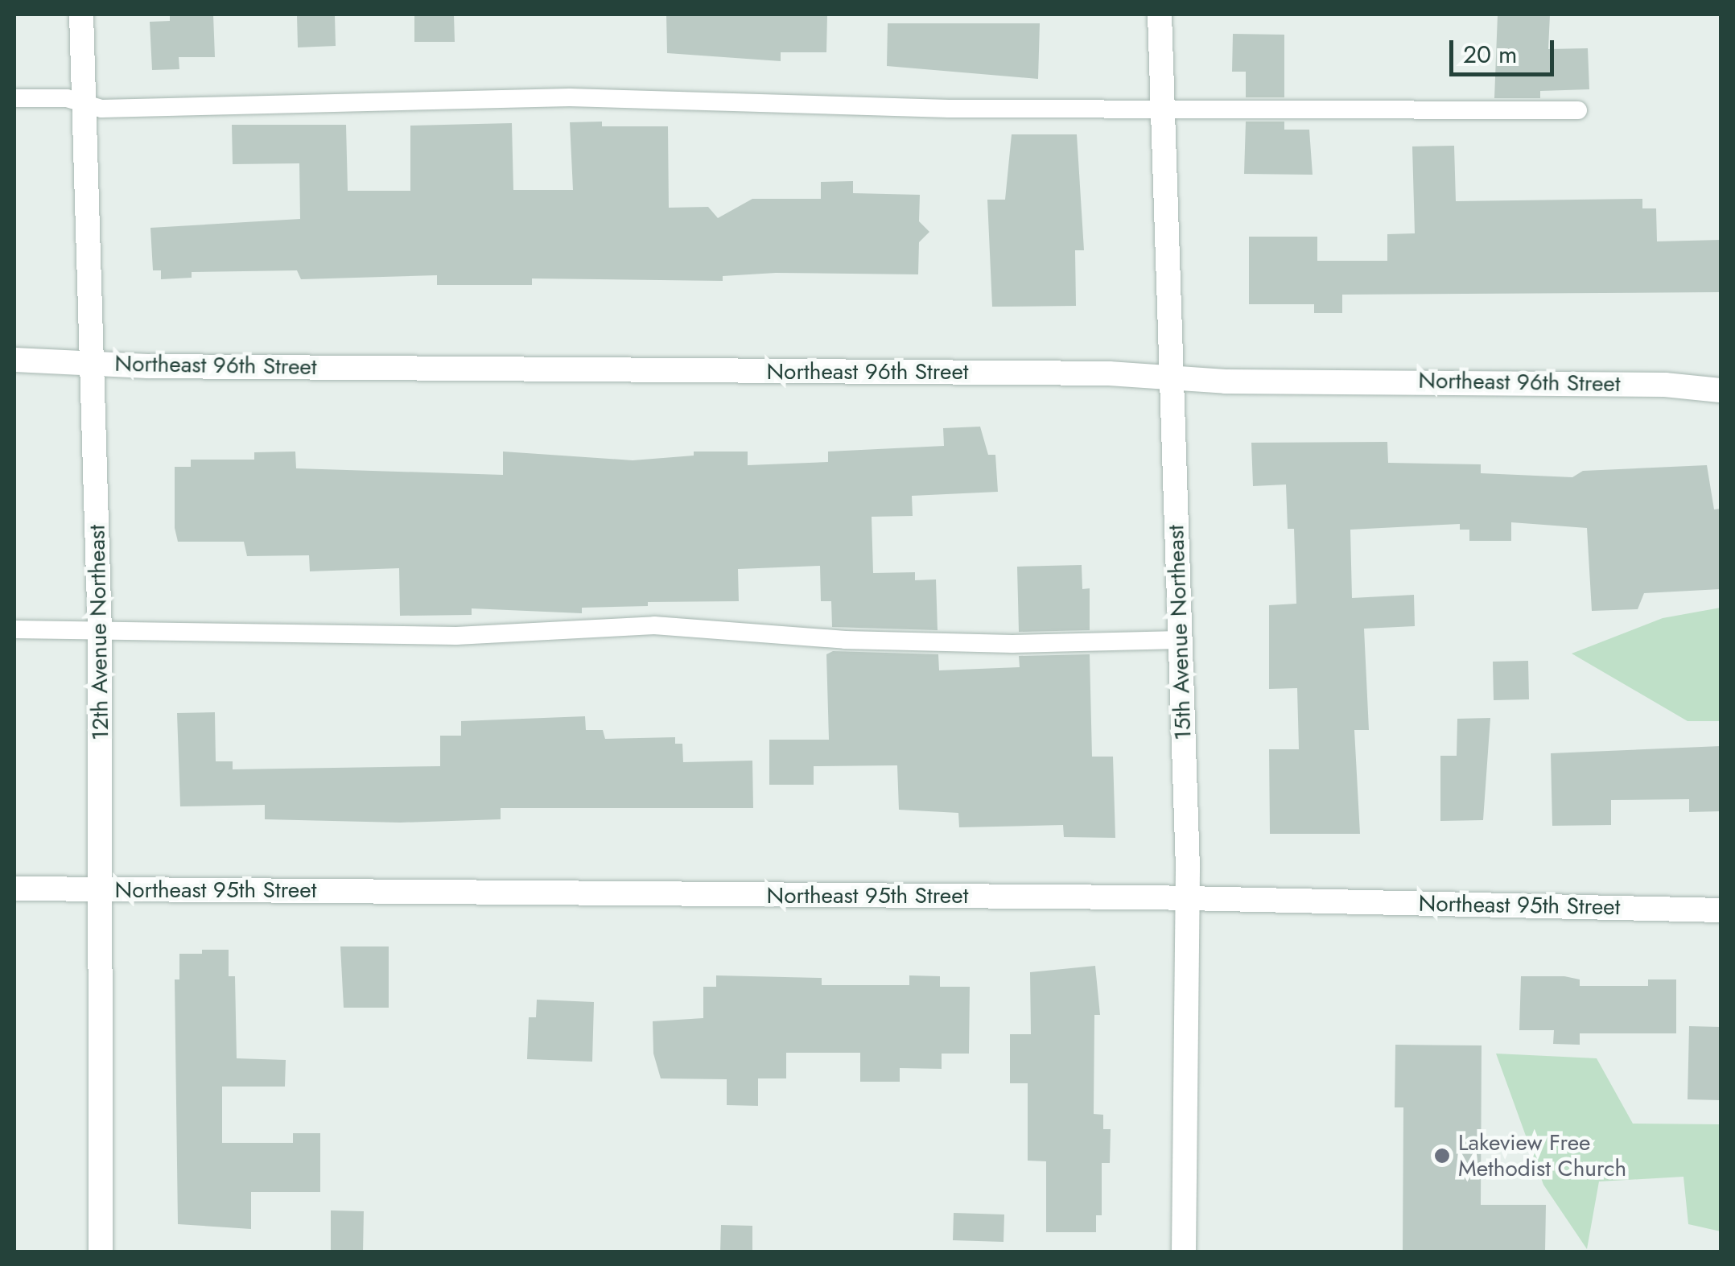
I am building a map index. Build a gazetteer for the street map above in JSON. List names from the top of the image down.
{
  "streets": {
    "street": [
      "Northeast 96th Street",
      "12th Avenue Northeast",
      "15th Avenue Northeast",
      "Northeast 95th Street"
    ]
  },
  "crossings": [
    ["Northeast 96th Street", "12th Avenue Northeast"],
    ["Northeast 96th Street", "15th Avenue Northeast"],
    ["12th Avenue Northeast", "Northeast 95th Street"],
    ["15th Avenue Northeast", "Northeast 95th Street"]
  ],
  "places": ["Lakeview Free Methodist Church"],
  "scale_bar": "20 m"
}
